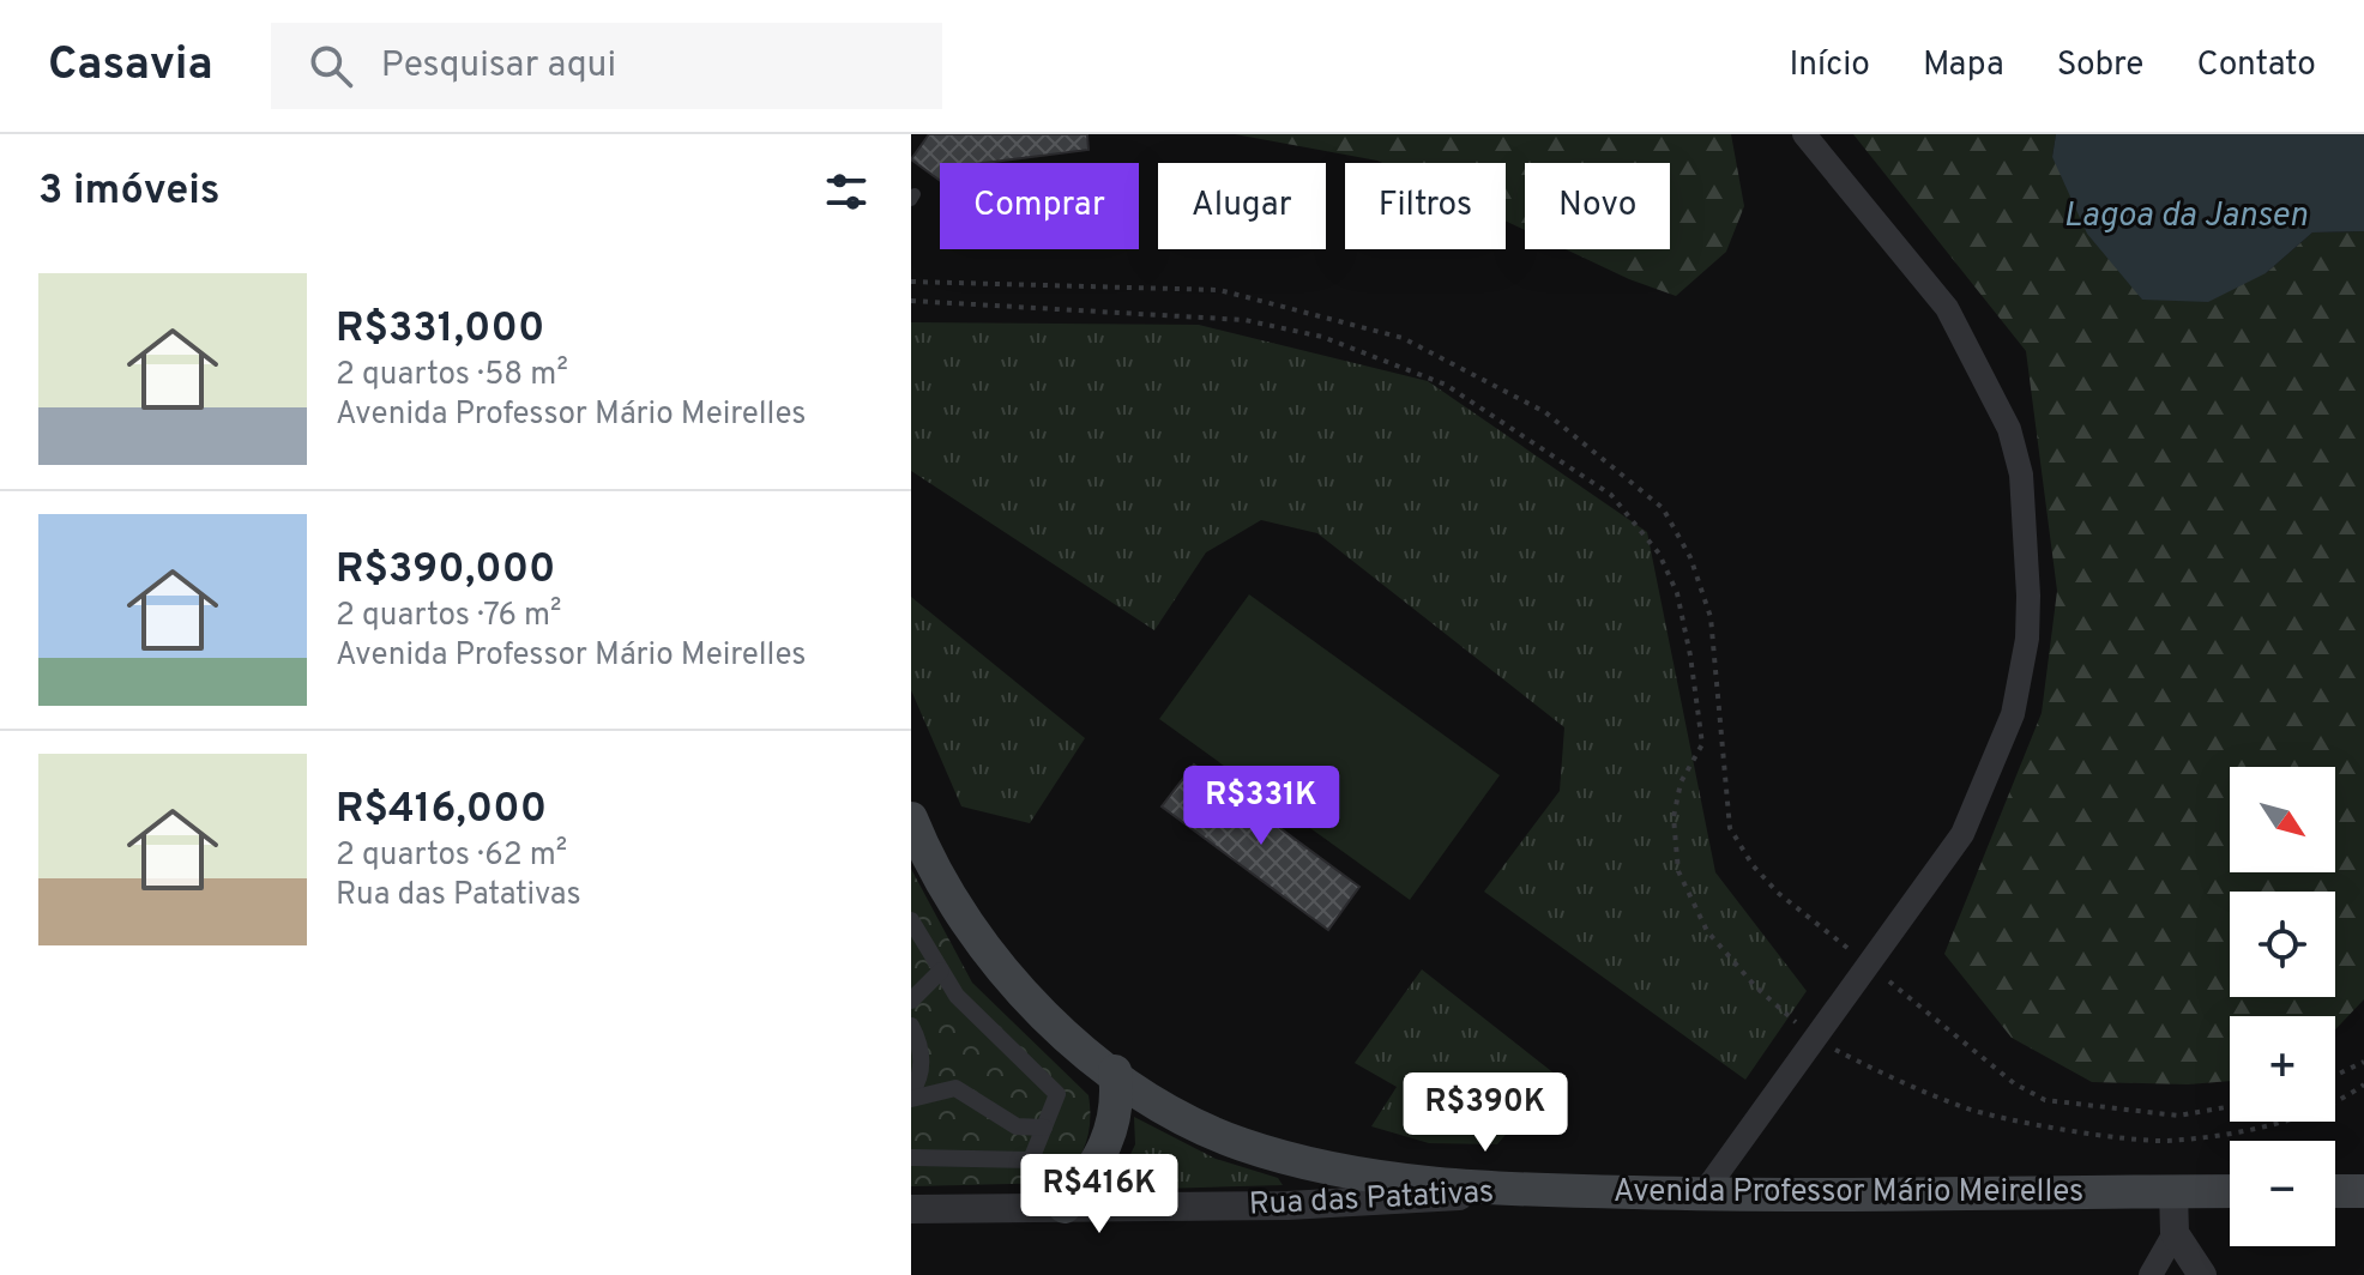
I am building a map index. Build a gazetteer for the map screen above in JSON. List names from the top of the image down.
{
  "streets": {
    "main road": ["Avenida Professor Mário Meirelles"],
    "street": ["Rua das Patativas"]
  },
  "crossings": [
    ["Avenida Professor Mário Meirelles", "Rua das Patativas"]
  ],
  "water": ["Lagoa da Jansen"],
  "north": "bottom right",
  "page": {
    "header": "Casavia",
    "search": "Pesquisar aqui",
    "nav": [
      "Início",
      "Mapa",
      "Sobre",
      "Contato"
    ],
    "heading": "3 imóveis",
    "chip": [
      "Comprar",
      "Alugar",
      "Filtros",
      "Novo"
    ],
    "list": [
      {
        "name": "R$331,000",
        "note": "2 quartos · 58 m² · Avenida Professor Mário Meirelles"
      },
      {
        "name": "R$390,000",
        "note": "2 quartos · 76 m² · Avenida Professor Mário Meirelles"
      },
      {
        "name": "R$416,000",
        "note": "2 quartos · 62 m² · Rua das Patativas"
      }
    ],
    "price": ["R$331K", "R$390K", "R$416K"],
    "map_buttons": ["+", "−"]
  }
}
